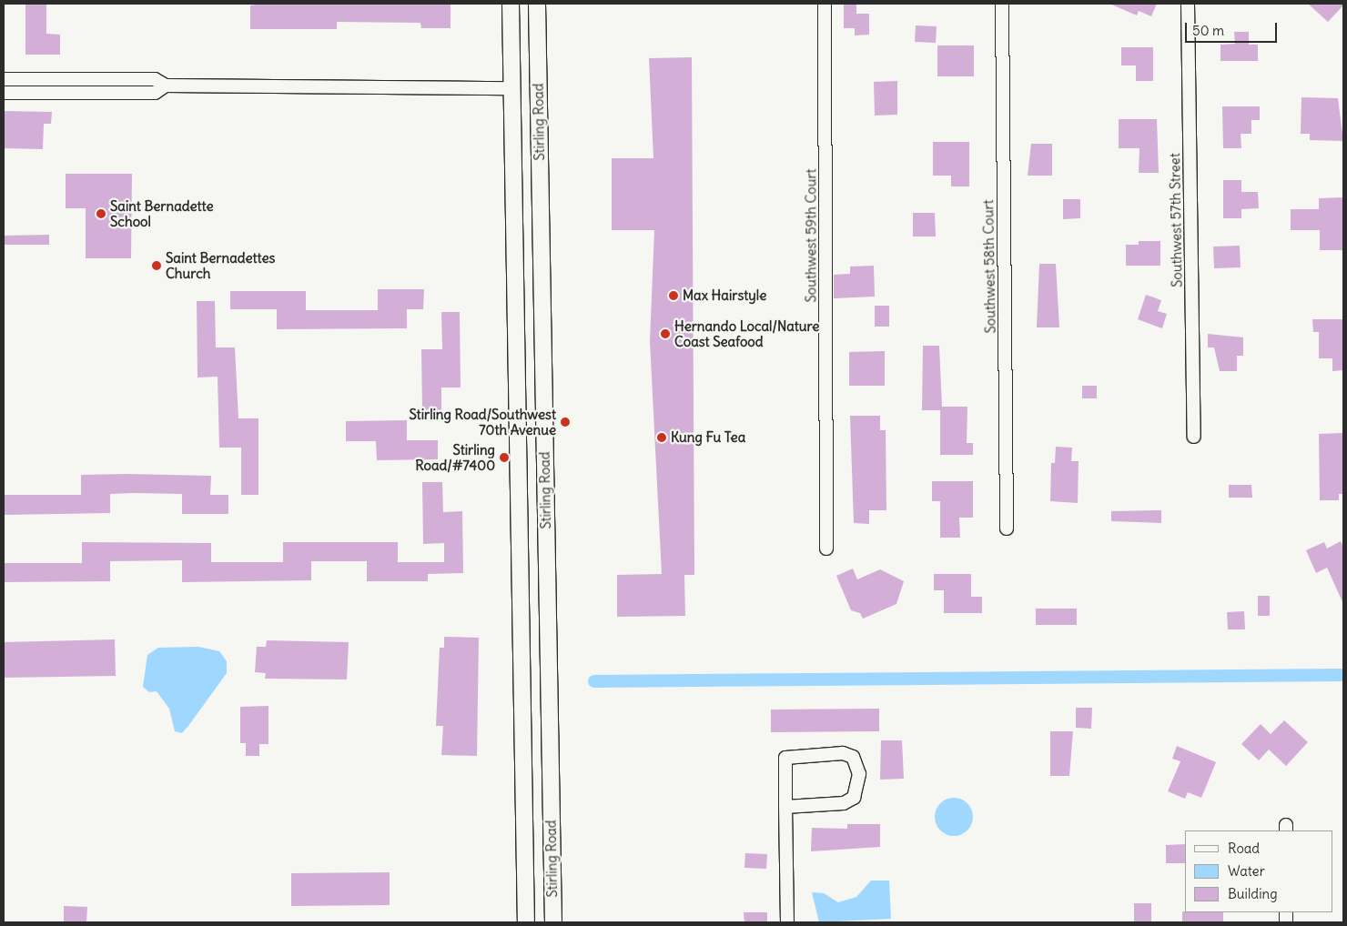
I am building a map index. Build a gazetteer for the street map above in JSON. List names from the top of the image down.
{
  "streets": {
    "main road": ["Stirling Road"],
    "street": ["Southwest 57th Street", "Southwest 59th Court", "Southwest 58th Court"]
  },
  "places": [
    "Saint Bernadette School",
    "Saint Bernadettes Church",
    "Max Hairstyle",
    "Hernando Local/Nature Coast Seafood",
    "Stirling Road/Southwest 70th Avenue",
    "Kung Fu Tea",
    "Stirling Road/#7400"
  ],
  "legend": ["Road", "Water", "Building"],
  "scale_bar": "50 m"
}
